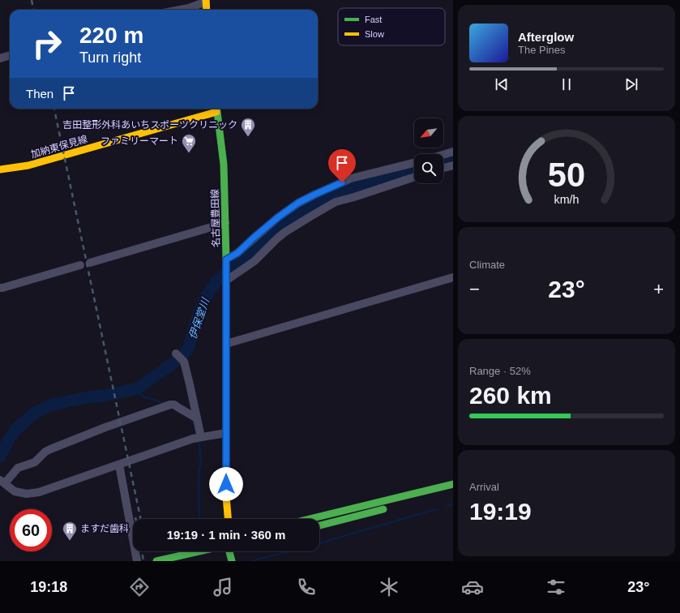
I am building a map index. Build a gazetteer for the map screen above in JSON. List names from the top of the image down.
{
  "streets": {
    "main road": ["加納東保見線", "名古屋豊田線"]
  },
  "crossings": [
    ["加納東保見線", "名古屋豊田線"]
  ],
  "water": ["伊保堂川"],
  "places": {
    "building": ["吉田整形外科あいちスポーツクリニック", "ますだ歯科"],
    "supermarket": ["ファミリーマート"]
  },
  "legend": ["Fast", "Slow"],
  "north": "bottom left",
  "page": {
    "turn": ["220 m", "Turn right"],
    "song": ["Afterglow", "The Pines"],
    "then": "Then",
    "tile": [
      "Climate",
      ["Range · 52%", "260 km"],
      ["Arrival", "19:19"]
    ],
    "heat": ["−", "23°", "+"],
    "limit": "60",
    "trip": "19:19 · 1 min · 360 m",
    "tabs": ["19:18", "23°"],
    "gauge": ["50", "km/h"]
  }
}
